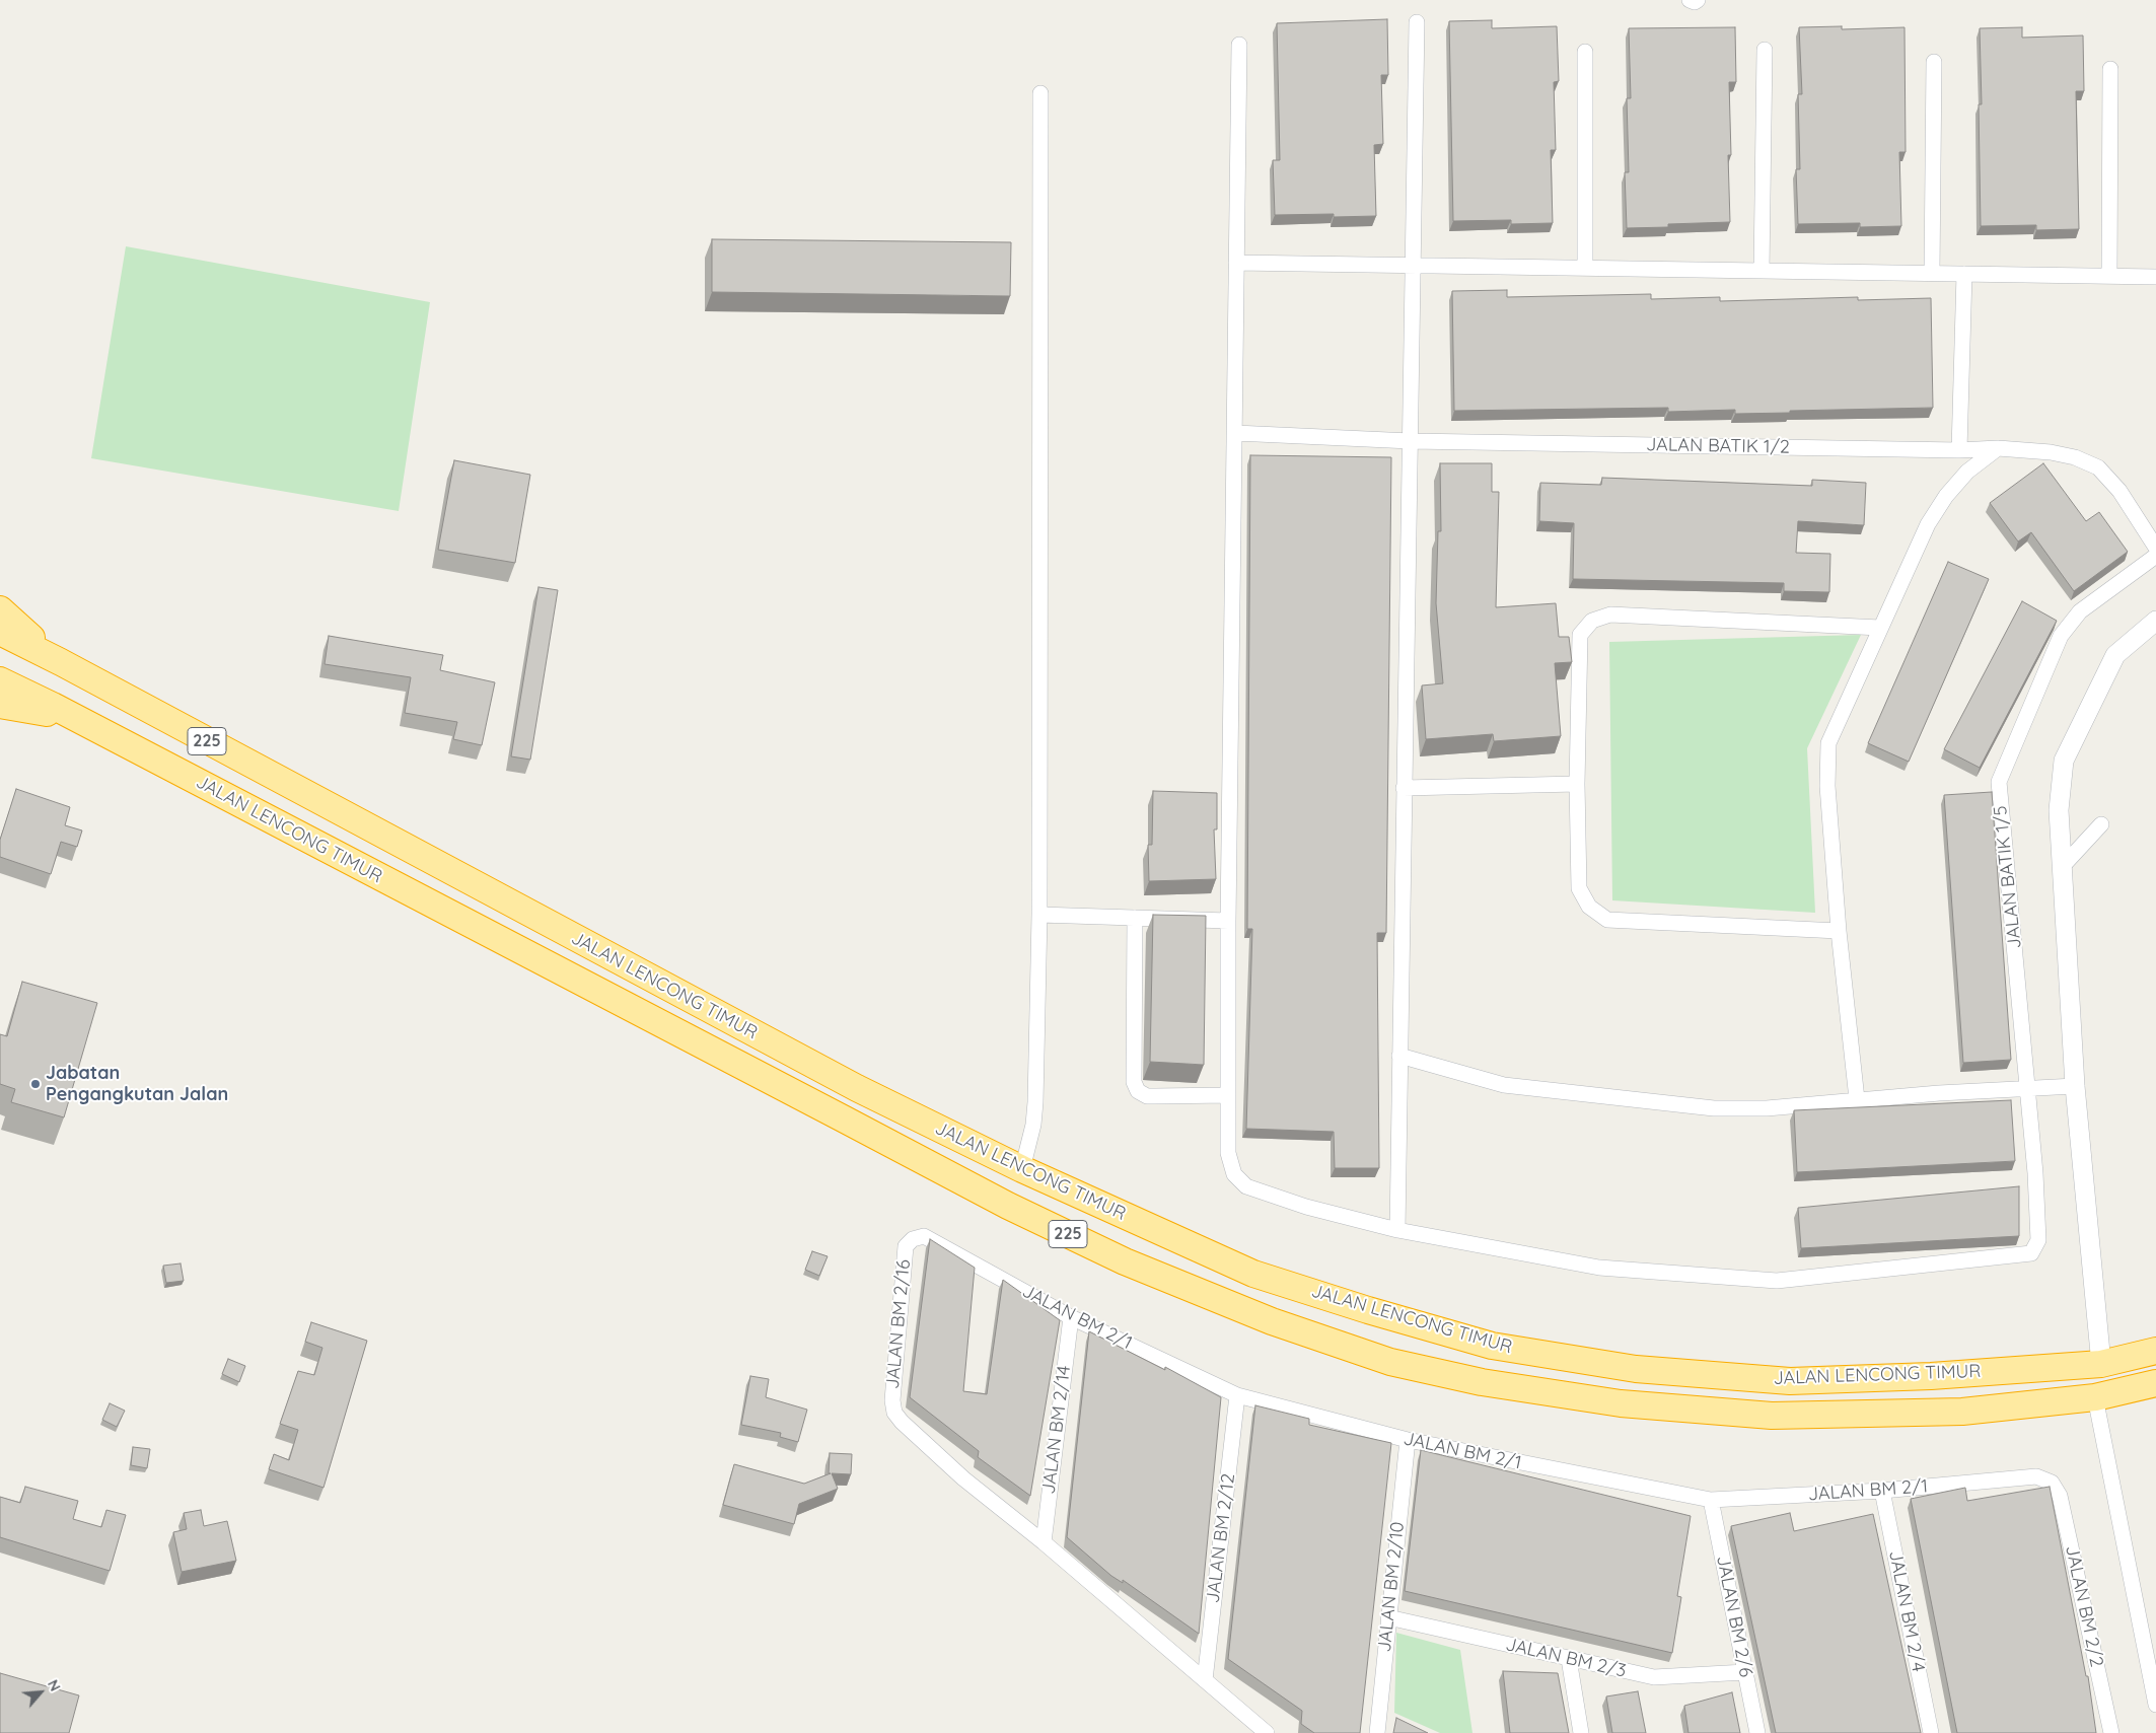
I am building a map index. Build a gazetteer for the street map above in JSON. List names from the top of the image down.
{
  "streets": {
    "highway": ["225", "JALAN LENCONG TIMUR"],
    "street": [
      "JALAN BATIK 1/2",
      "JALAN BATIK 1/5",
      "JALAN BM 2/1",
      "JALAN BM 2/16",
      "JALAN BM 2/14",
      "JALAN BM 2/12",
      "JALAN BM 2/10",
      "JALAN BM 2/2",
      "JALAN BM 2/4",
      "JALAN BM 2/6",
      "JALAN BM 2/3"
    ]
  },
  "crossings": [
    ["JALAN BM 2/1", "JALAN BM 2/16"],
    ["JALAN BM 2/1", "JALAN BM 2/14"],
    ["JALAN BM 2/1", "JALAN BM 2/12"],
    ["JALAN BM 2/1", "JALAN BM 2/10"],
    ["JALAN BM 2/1", "JALAN BM 2/2"],
    ["JALAN BM 2/1", "JALAN BM 2/4"],
    ["JALAN BM 2/1", "JALAN BM 2/6"],
    ["JALAN BM 2/16", "JALAN BM 2/14"],
    ["JALAN BM 2/10", "JALAN BM 2/3"],
    ["JALAN BM 2/6", "JALAN BM 2/3"]
  ],
  "places": ["Jabatan Pengangkutan Jalan"],
  "north": "top right"
}
